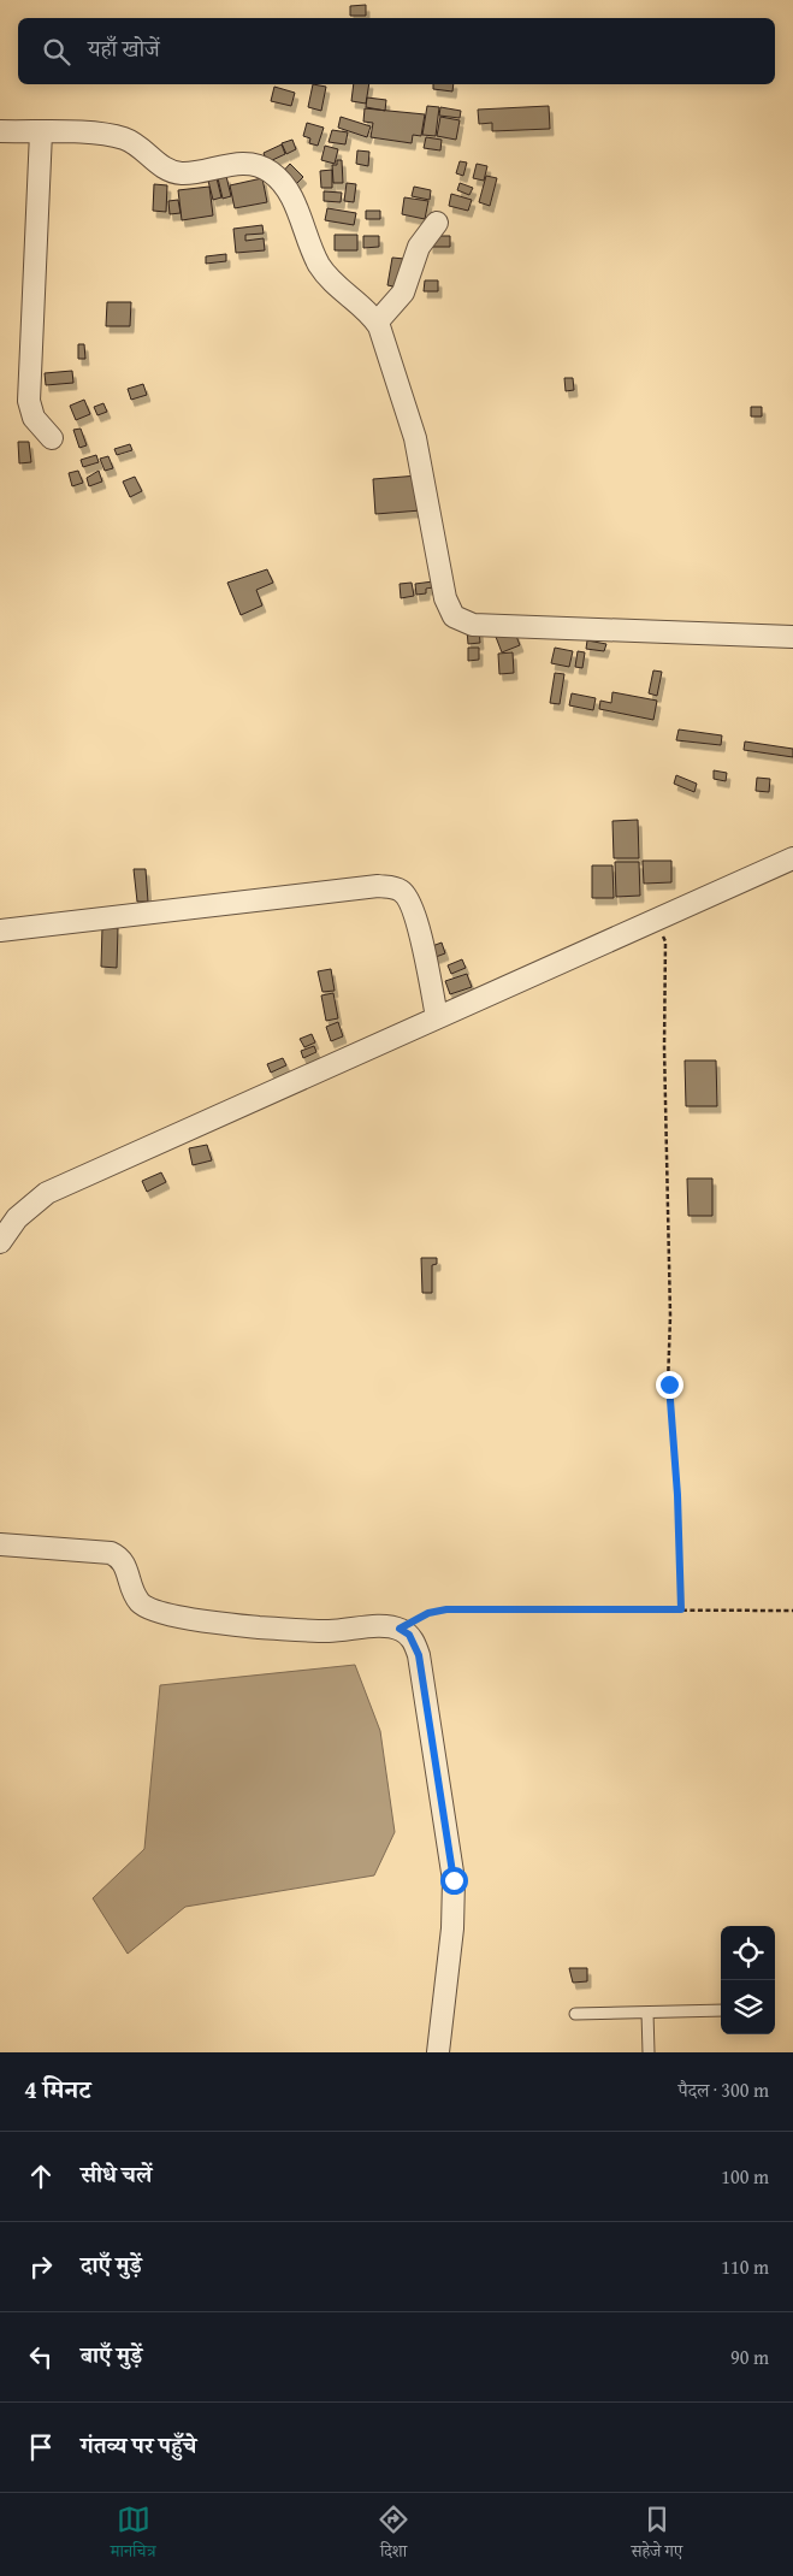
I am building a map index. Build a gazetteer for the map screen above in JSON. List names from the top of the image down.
{
  "page": {
    "search": "यहाँ खोजें",
    "heading": ["4 मिनट", "पैदल · 300 m"],
    "list": [
      ["सीधे चलें", "100 m"],
      ["दाएँ मुड़ें", "110 m"],
      ["बाएँ मुड़ें", "90 m"],
      "गंतव्य पर पहुँचे"
    ],
    "nav": ["मानचित्र", "दिशा", "सहेजे गए"]
  }
}
